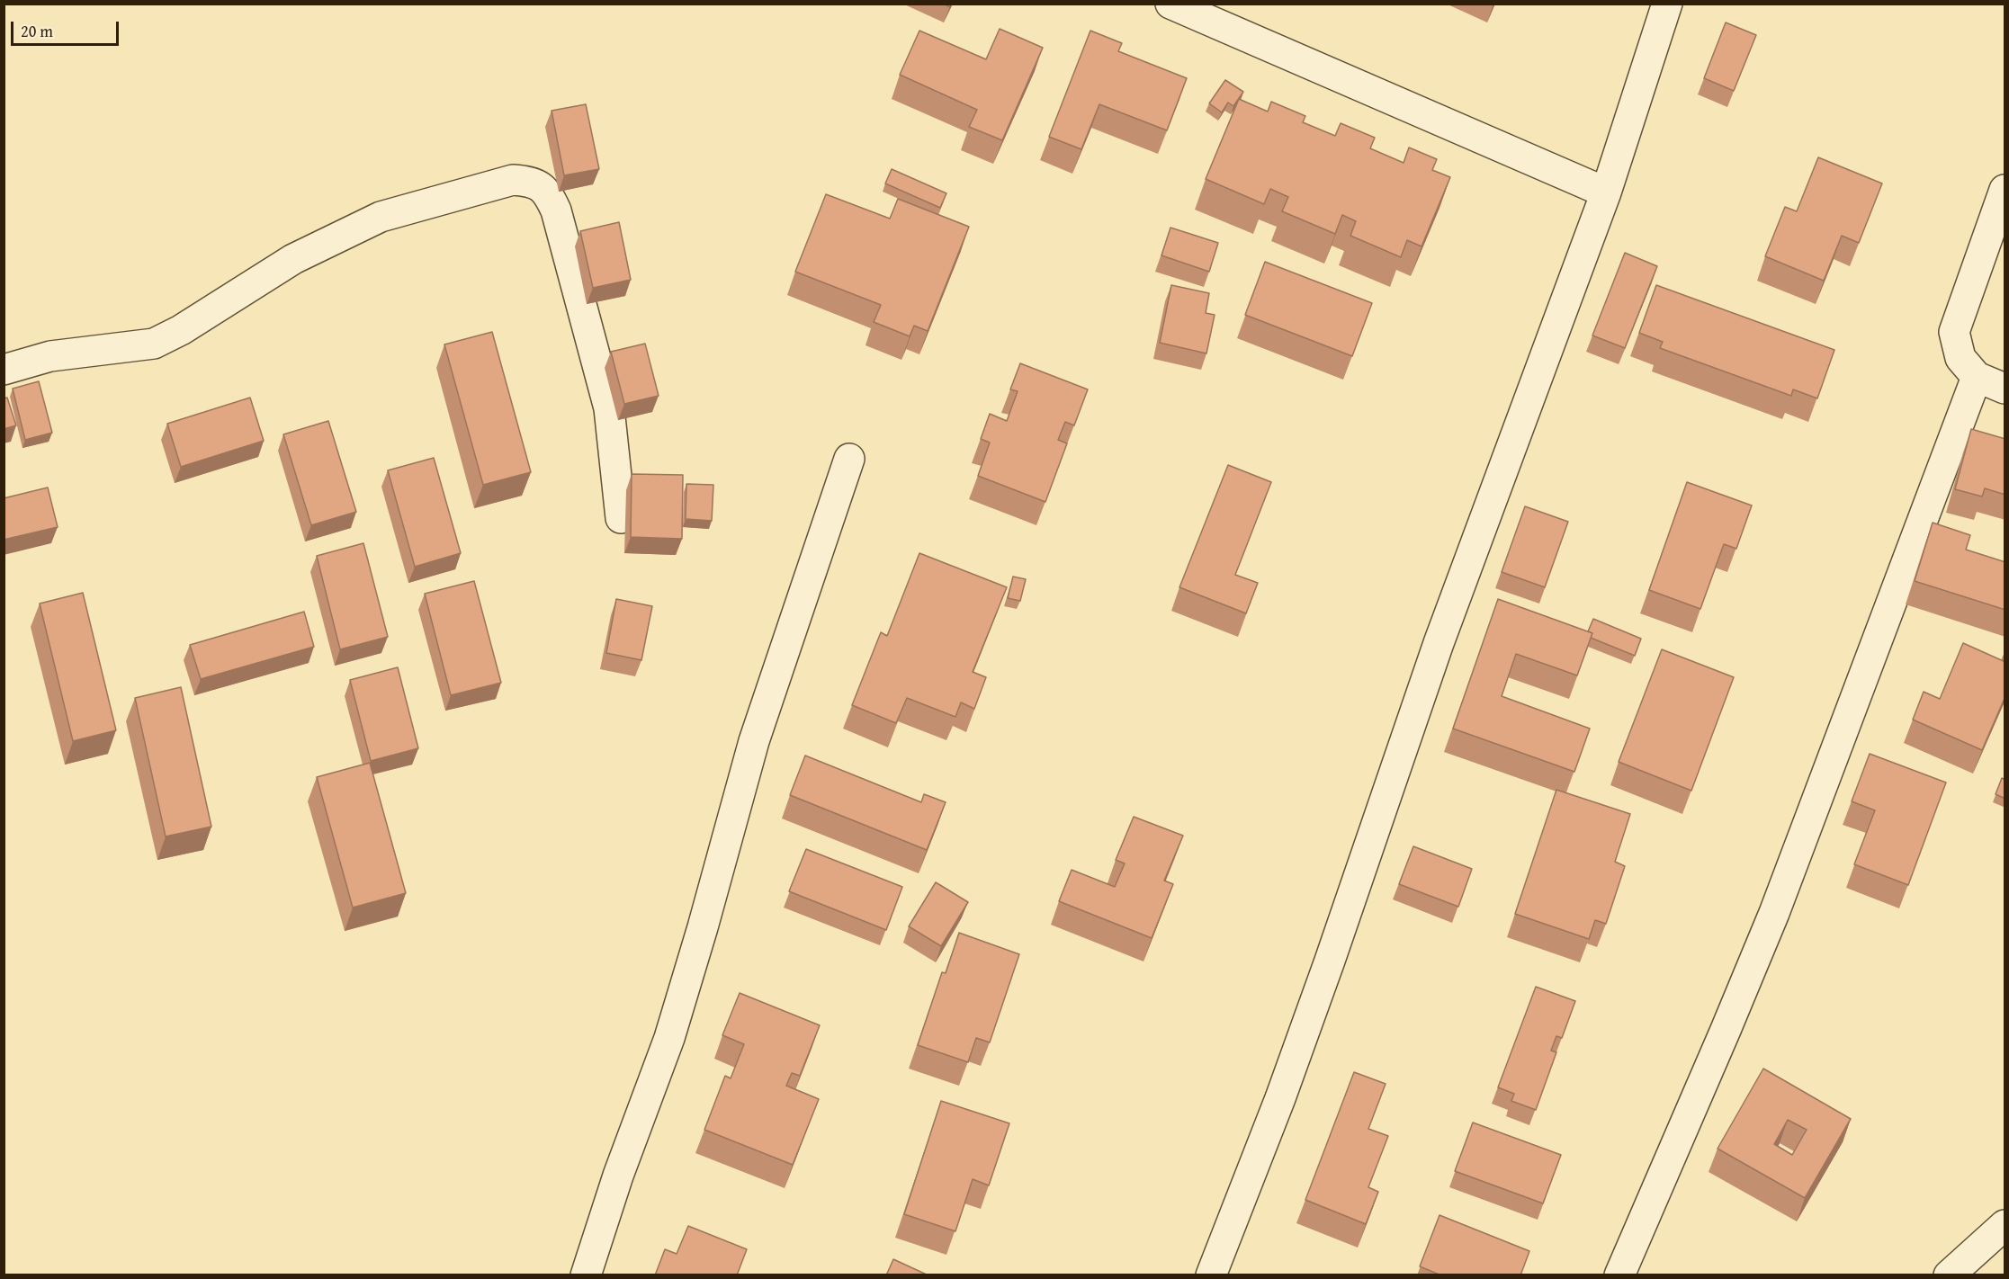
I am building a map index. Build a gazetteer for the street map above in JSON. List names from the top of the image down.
{
  "scale_bar": "20 m"
}
